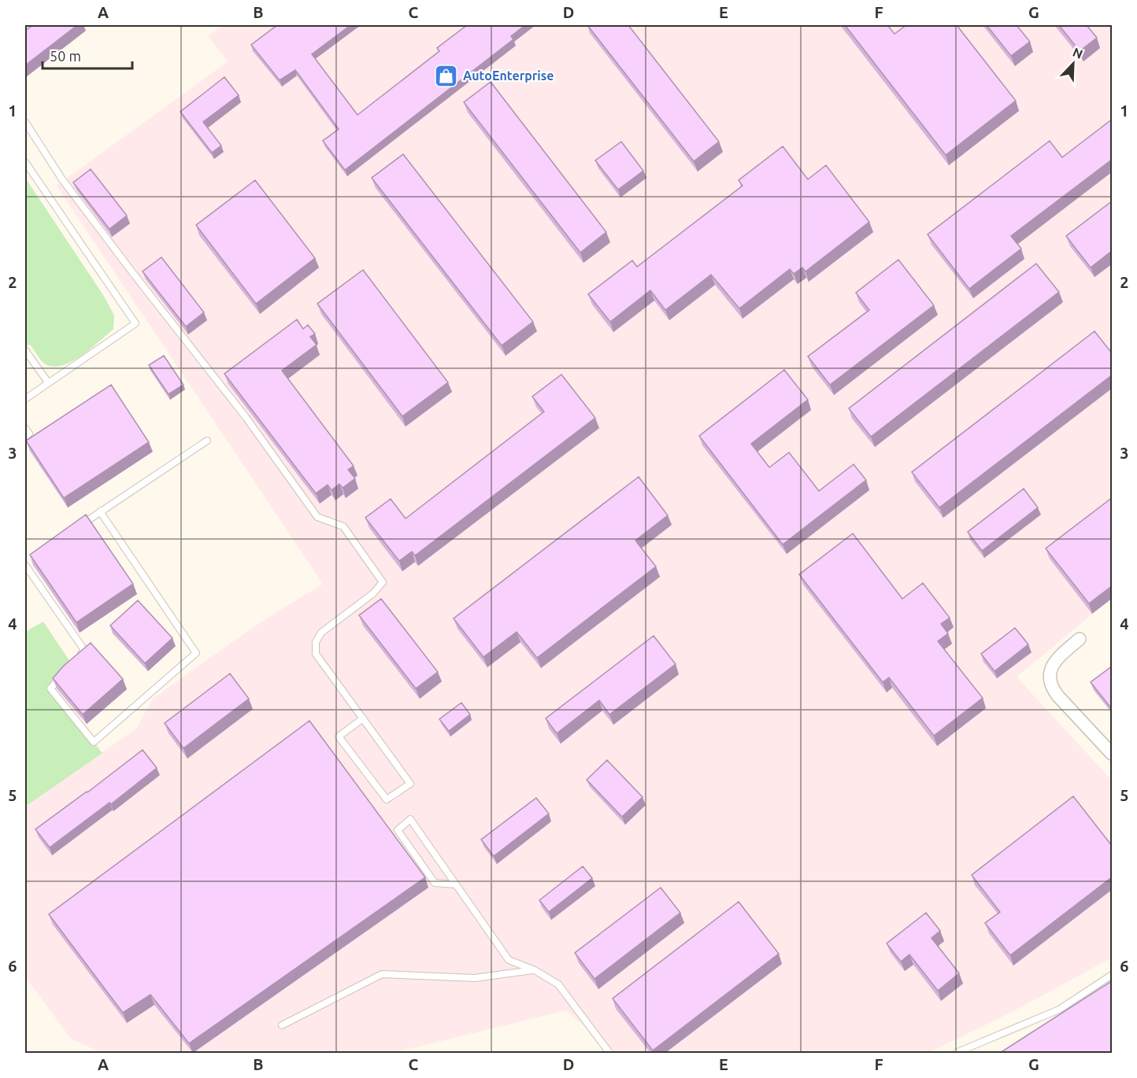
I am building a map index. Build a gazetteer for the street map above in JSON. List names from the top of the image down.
{
  "places": {
    "shop": ["AutoEnterprise"]
  },
  "scale_bar": "50 m",
  "north": "top right",
  "grid": {
    "columns": [
      "A",
      "B",
      "C",
      "D",
      "E",
      "F",
      "G"
    ],
    "rows": [
      "1",
      "2",
      "3",
      "4",
      "5",
      "6"
    ]
  }
}
